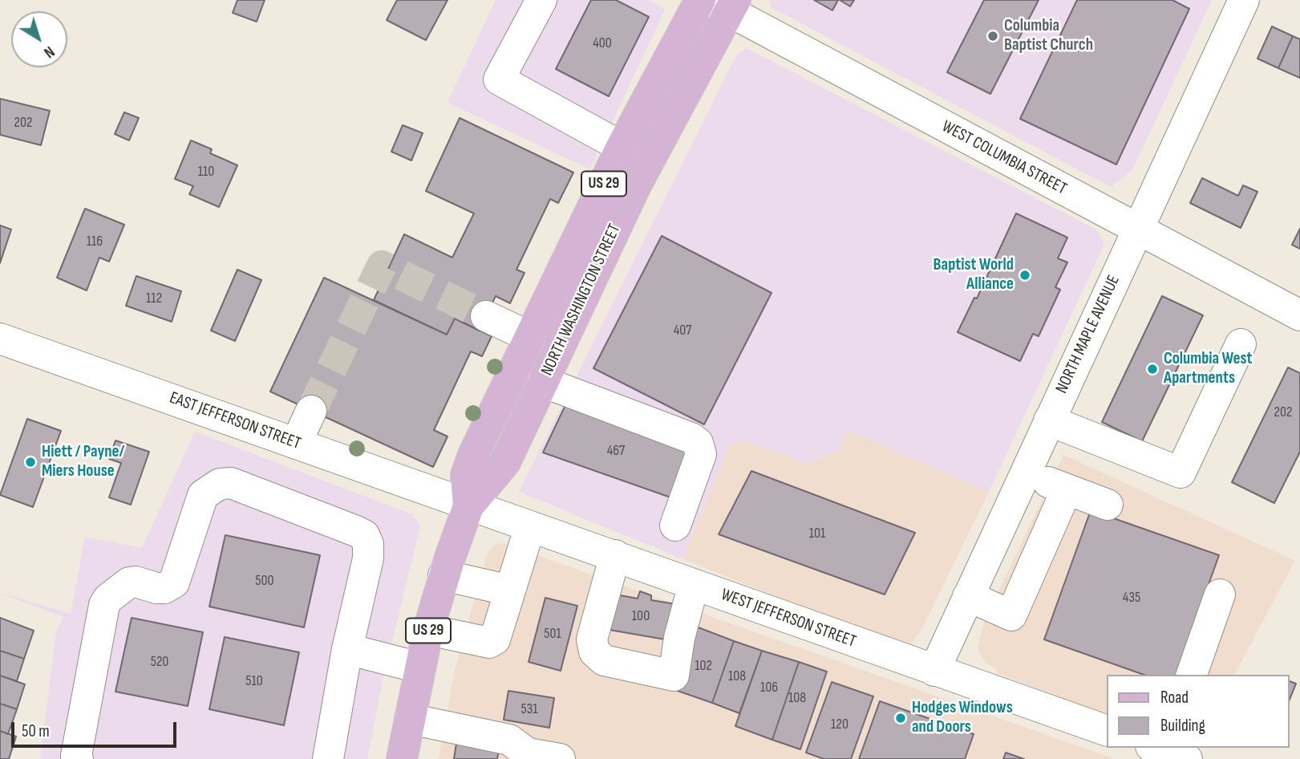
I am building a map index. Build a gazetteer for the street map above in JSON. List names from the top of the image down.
{
  "streets": {
    "main road": ["US 29", "NORTH WASHINGTON STREET"],
    "street": [
      "WEST COLUMBIA STREET",
      "NORTH MAPLE AVENUE",
      "EAST JEFFERSON STREET",
      "WEST JEFFERSON STREET"
    ]
  },
  "crossings": [
    ["WEST COLUMBIA STREET", "NORTH WASHINGTON STREET"],
    ["WEST COLUMBIA STREET", "NORTH MAPLE AVENUE"],
    ["NORTH WASHINGTON STREET", "EAST JEFFERSON STREET"],
    ["NORTH WASHINGTON STREET", "WEST JEFFERSON STREET"],
    ["NORTH MAPLE AVENUE", "WEST JEFFERSON STREET"],
    ["EAST JEFFERSON STREET", "WEST JEFFERSON STREET"]
  ],
  "places": [
    "Columbia Baptist Church",
    "Baptist World Alliance",
    "Columbia West Apartments",
    "Hiett / Payne/ Miers House",
    "Hodges Windows and Doors"
  ],
  "house_numbers": [
    "400",
    "202",
    "110",
    "116",
    "112",
    "407",
    "202",
    "467",
    "101",
    "500",
    "435",
    "100",
    "501",
    "520",
    "102",
    "108",
    "510",
    "106",
    "108",
    "531",
    "120"
  ],
  "legend": ["Road", "Building"],
  "scale_bar": "50 m",
  "north": "bottom right"
}
